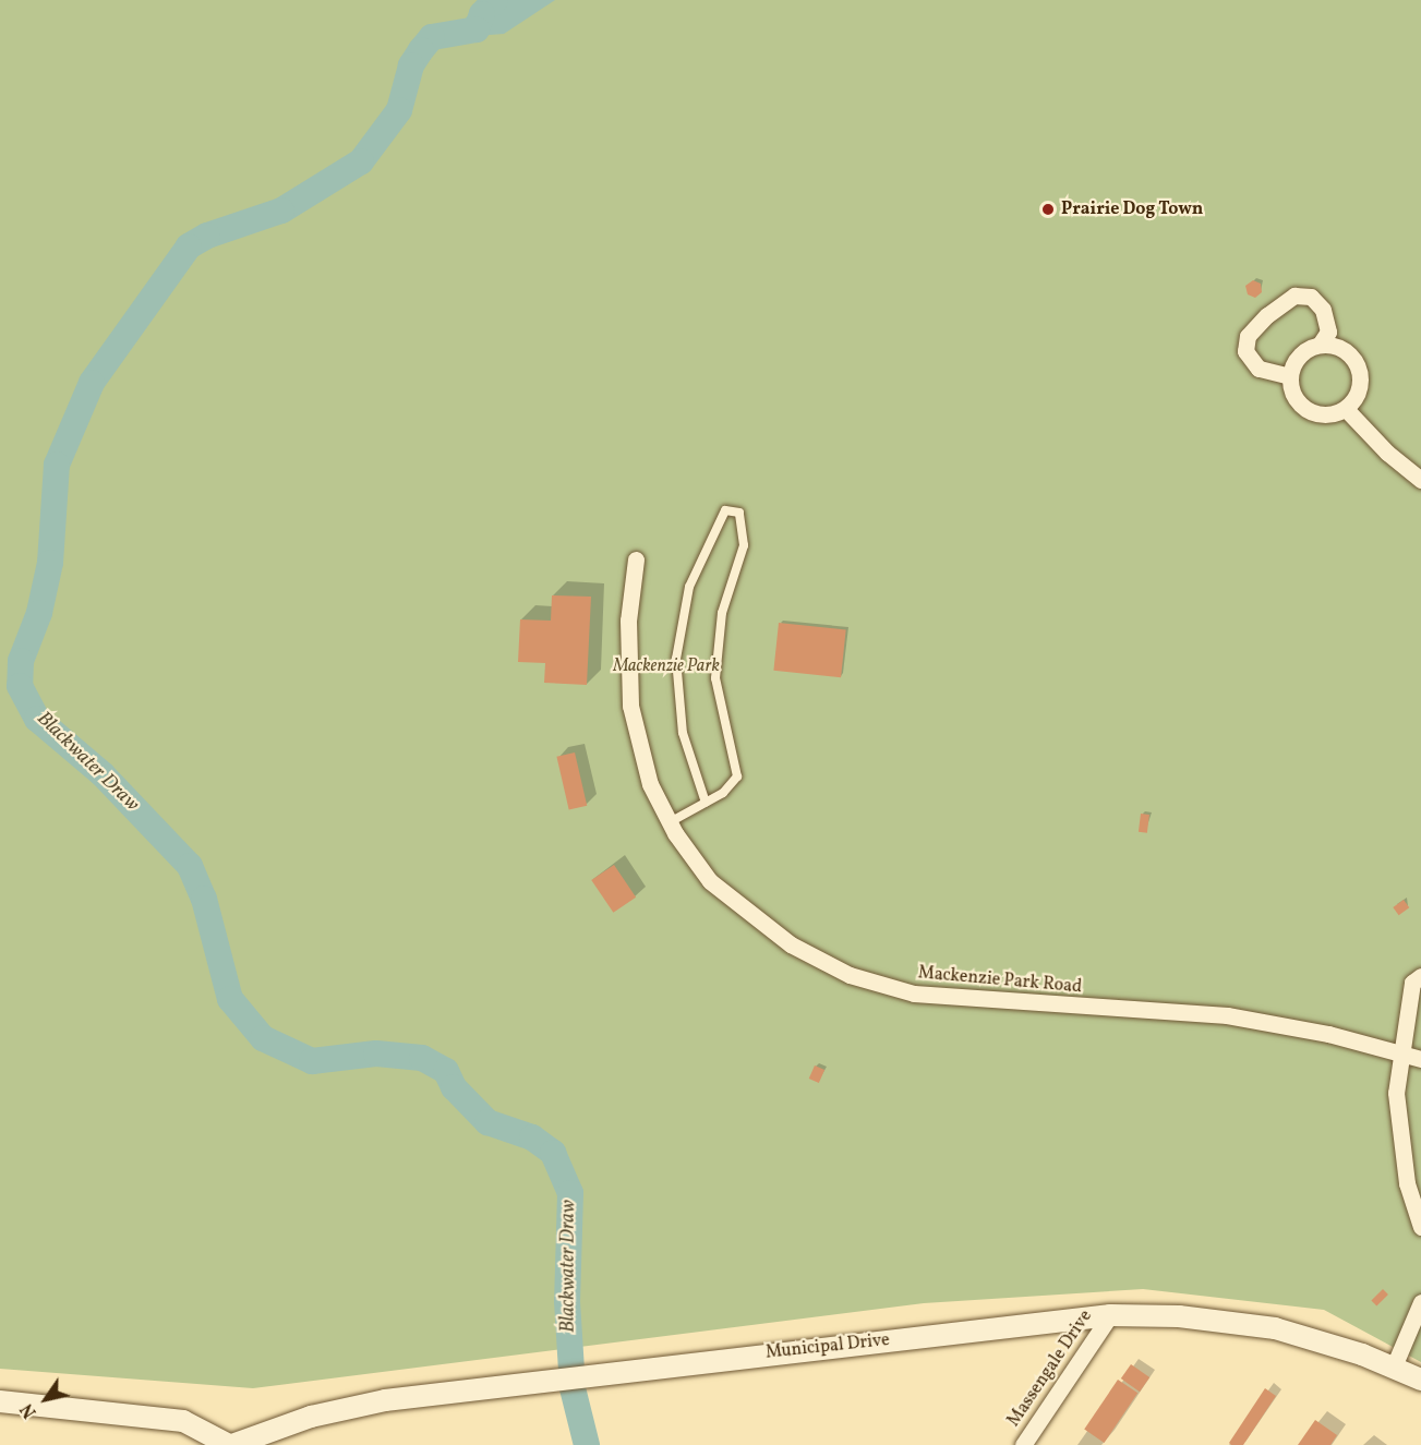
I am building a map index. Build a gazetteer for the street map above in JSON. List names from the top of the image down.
{
  "streets": {
    "street": ["Mackenzie Park Road", "Municipal Drive", "Massengale Drive"]
  },
  "crossings": [
    ["Municipal Drive", "Massengale Drive"]
  ],
  "water": ["Blackwater Draw"],
  "parks": ["Mackenzie Park"],
  "places": ["Prairie Dog Town"],
  "north": "bottom left"
}
